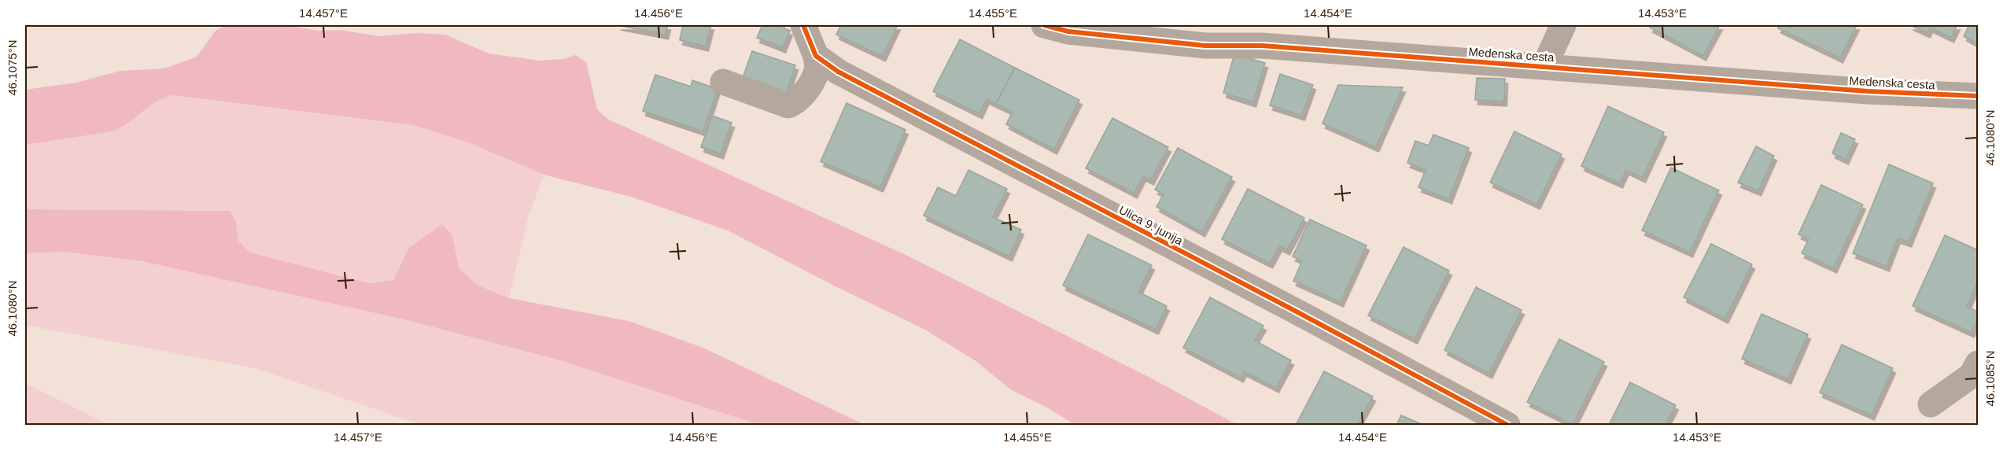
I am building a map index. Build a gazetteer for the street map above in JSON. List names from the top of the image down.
{
  "streets": {
    "street": ["Medenska cesta", "Ulica 9. junija"]
  },
  "coordinates": [
    "14.457°E",
    "14.456°E",
    "14.455°E",
    "14.454°E",
    "14.453°E",
    "46.1075°N",
    "46.1080°N",
    "46.1085°N"
  ]
}
